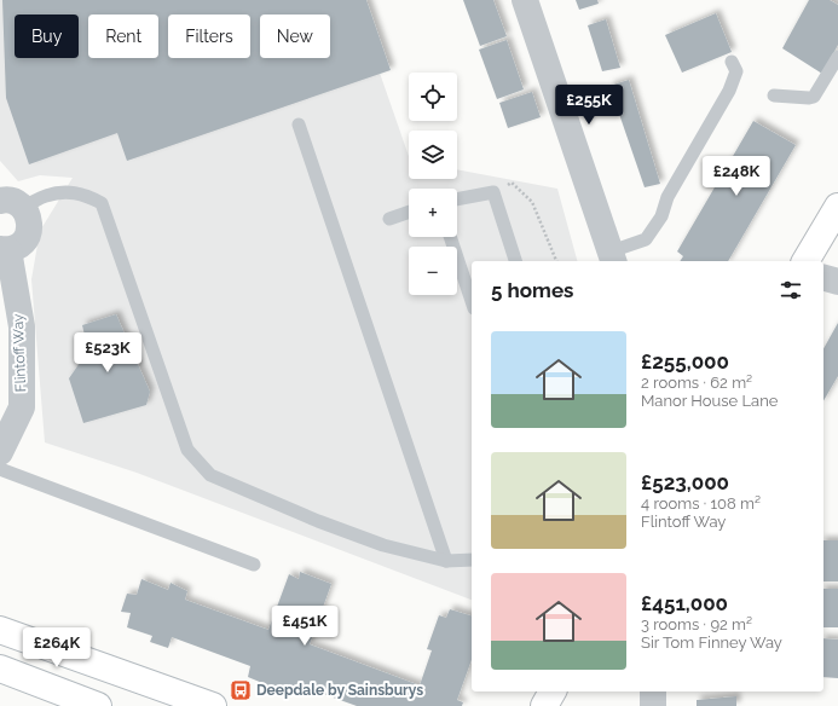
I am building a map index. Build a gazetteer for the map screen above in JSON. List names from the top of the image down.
{
  "streets": {
    "street": ["Flintoff Way"]
  },
  "places": {
    "bus stop": ["Deepdale by Sainsburys"]
  },
  "page": {
    "chip": [
      "Buy",
      "Rent",
      "Filters",
      "New"
    ],
    "map_buttons": ["+", "−"],
    "price": [
      "£255K",
      "£248K",
      "£523K",
      "£451K",
      "£264K"
    ],
    "heading": "5 homes",
    "list": [
      {
        "name": "£255,000",
        "note": "2 rooms · 62 m² · Manor House Lane"
      },
      {
        "name": "£523,000",
        "note": "4 rooms · 108 m² · Flintoff Way"
      },
      {
        "name": "£451,000",
        "note": "3 rooms · 92 m² · Sir Tom Finney Way"
      }
    ]
  }
}
